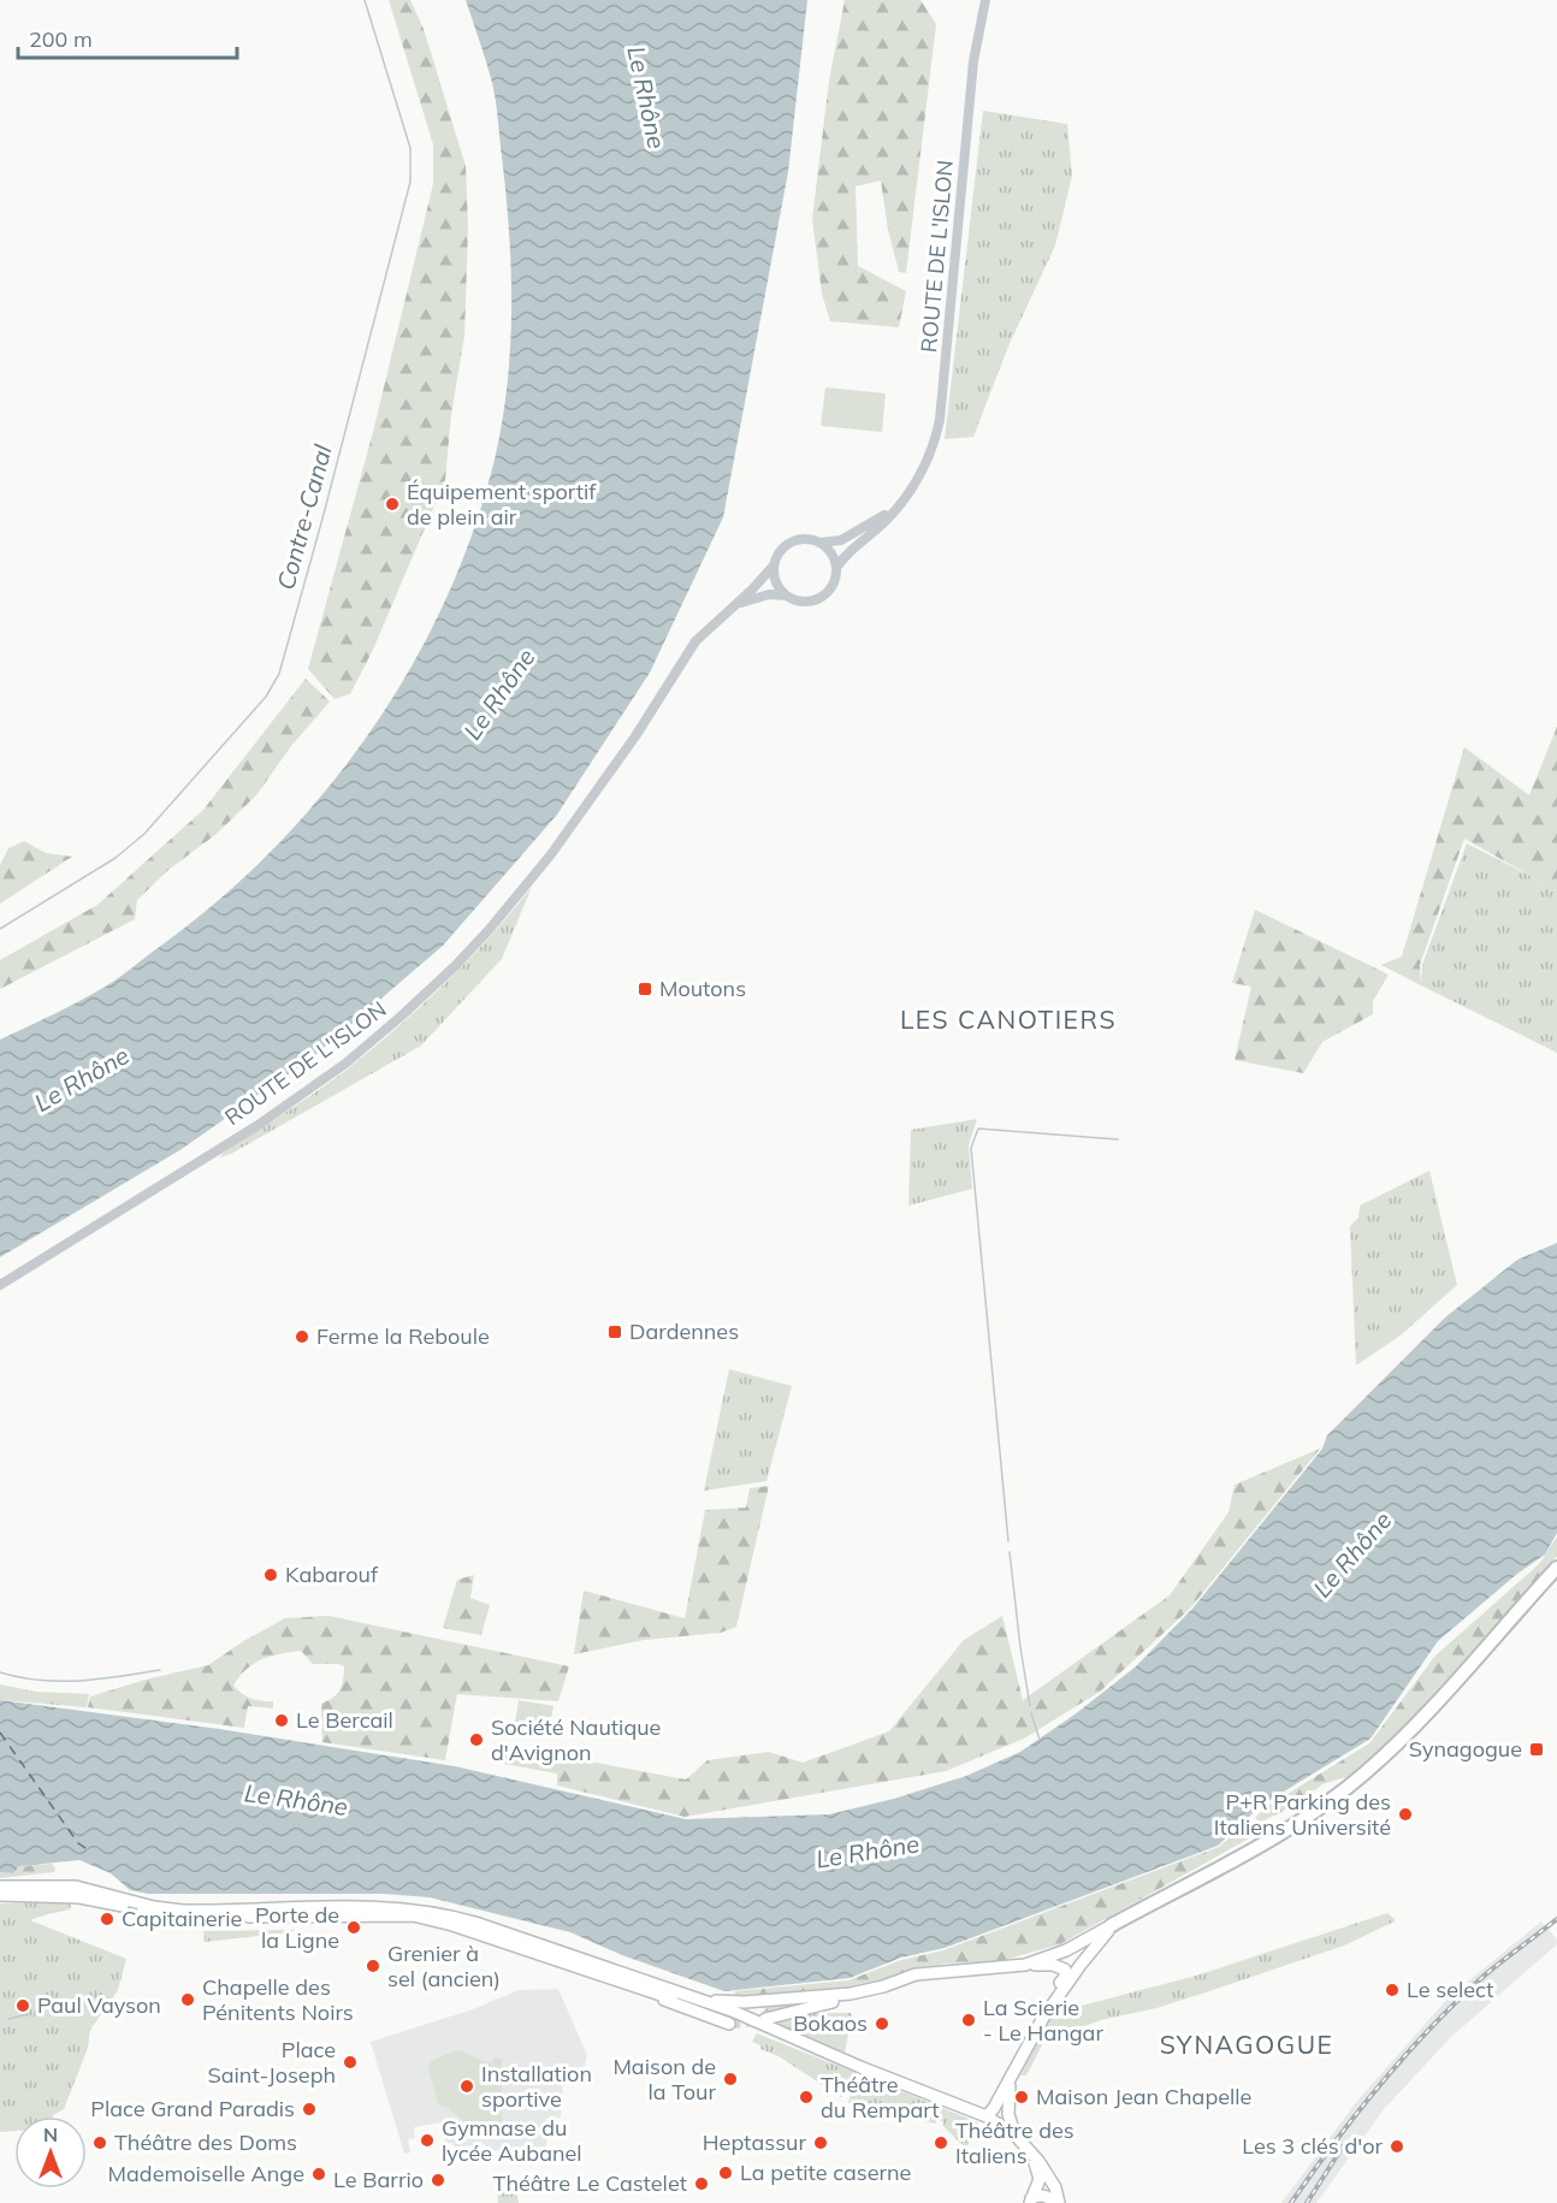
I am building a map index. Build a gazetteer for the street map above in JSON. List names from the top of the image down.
{
  "streets": {
    "street": ["ROUTE DE L'ISLON"]
  },
  "districts": ["LES CANOTIERS", "SYNAGOGUE"],
  "water": ["Le Rhône", "Contre-Canal"],
  "places": {
    "other": [
      "Équipement sportif de plein air",
      "Ferme la Reboule",
      "Kabarouf",
      "Le Bercail",
      "Société Nautique d'Avignon",
      "P+R Parking des Italiens Université",
      "Capitainerie",
      "Porte de la Ligne",
      "Grenier à sel (ancien)",
      "Le select",
      "Chapelle des Pénitents Noirs",
      "Paul Vayson",
      "La Scierie - Le Hangar",
      "Bokaos",
      "Place Saint-Joseph",
      "Maison de la Tour",
      "Installation sportive",
      "Théâtre du Rempart",
      "Maison Jean Chapelle",
      "Place Grand Paradis",
      "Gymnase du lycée Aubanel",
      "Théâtre des Doms",
      "Heptassur",
      "Théâtre des Italiens",
      "Les 3 clés d'or",
      "La petite caserne",
      "Mademoiselle Ange",
      "Le Barrio",
      "Théâtre Le Castelet"
    ],
    "transit": ["Moutons", "Dardennes", "Synagogue"]
  },
  "scale_bar": "200 m",
  "north": "top"
}
